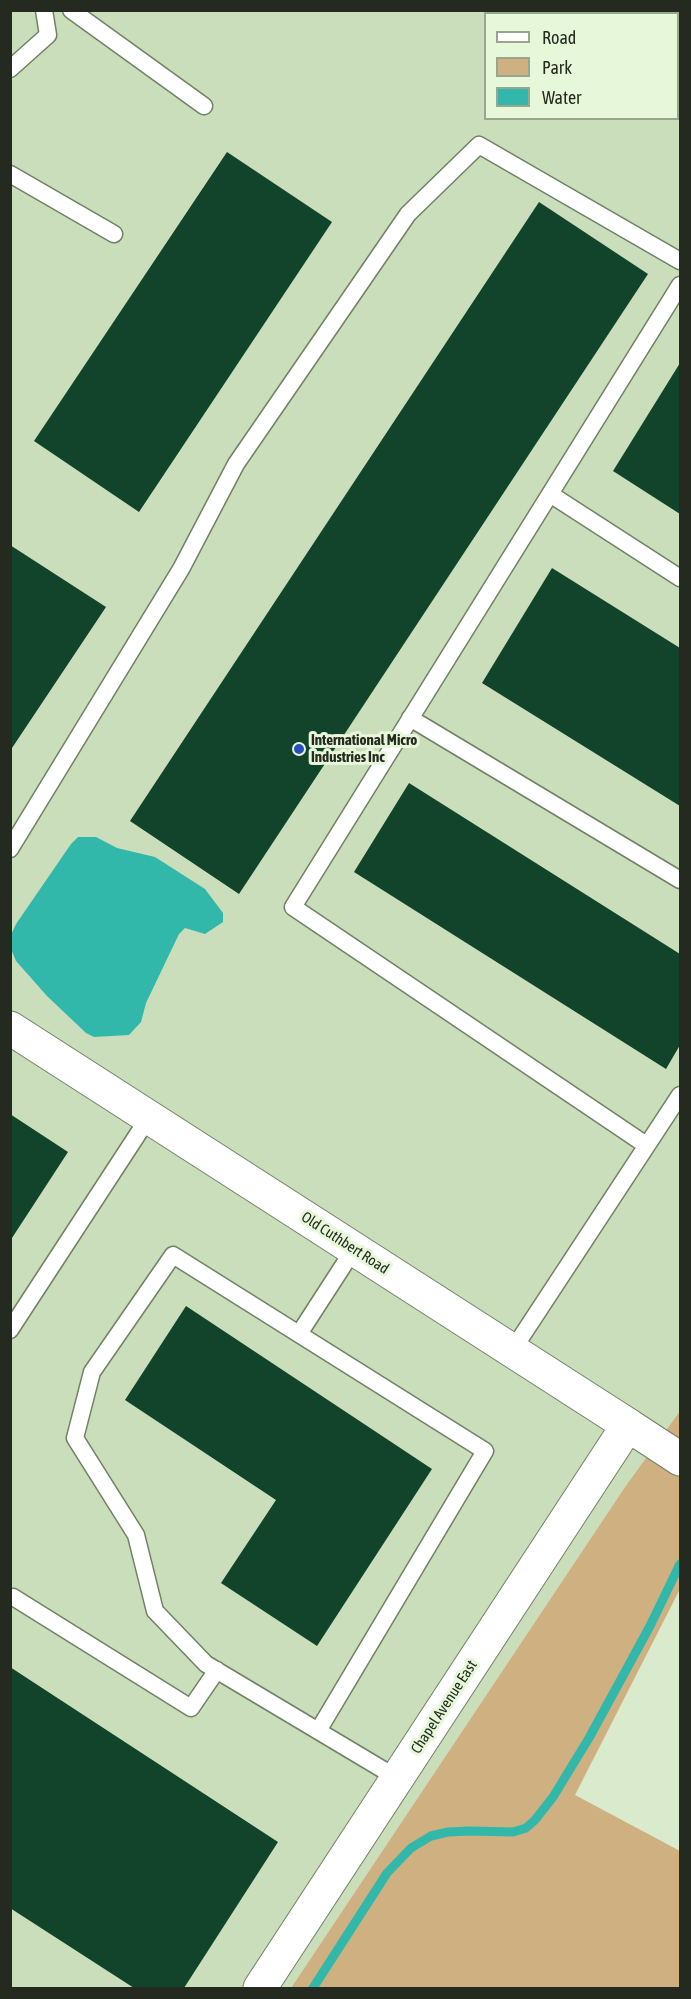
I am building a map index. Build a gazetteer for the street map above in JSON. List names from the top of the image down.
{
  "streets": {
    "street": ["Old Cuthbert Road", "Chapel Avenue East"]
  },
  "crossings": [
    ["Old Cuthbert Road", "Chapel Avenue East"]
  ],
  "places": ["International Micro Industries Inc"],
  "legend": ["Road", "Park", "Water"]
}
